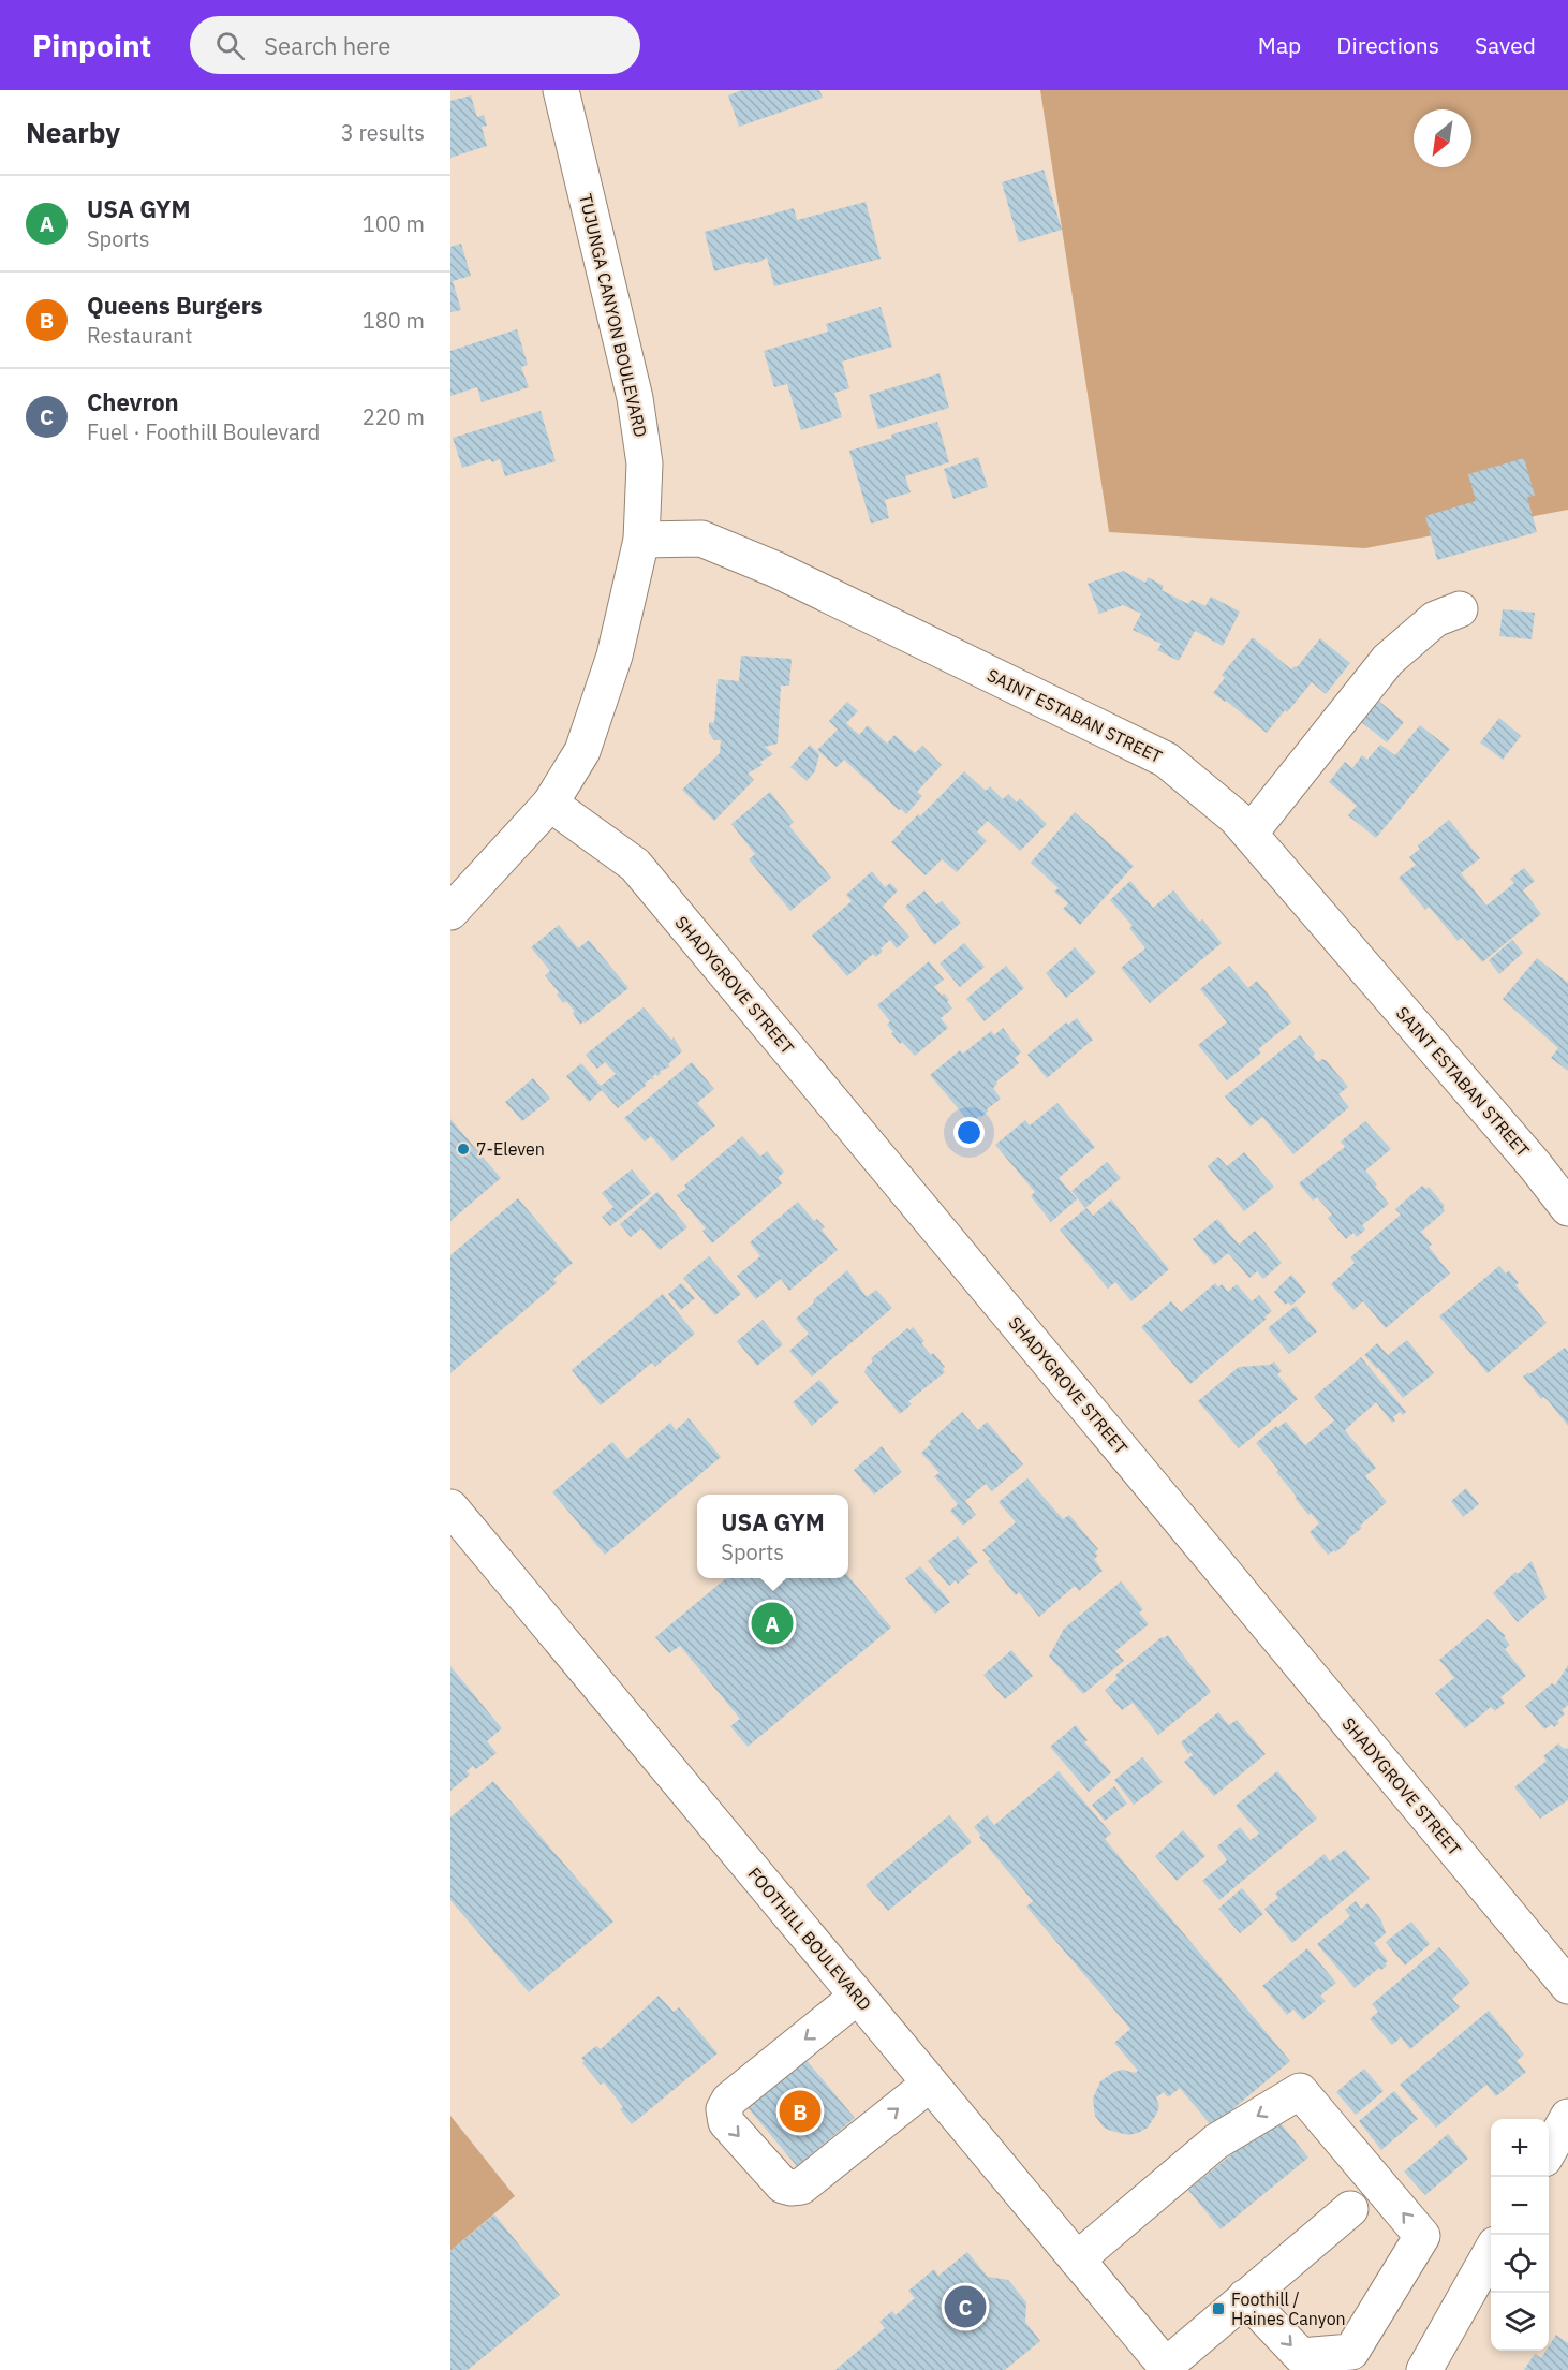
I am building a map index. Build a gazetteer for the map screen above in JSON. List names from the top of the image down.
{
  "streets": {
    "street": [
      "TUJUNGA CANYON BOULEVARD",
      "SAINT ESTABAN STREET",
      "SHADYGROVE STREET",
      "FOOTHILL BOULEVARD"
    ]
  },
  "crossings": [
    ["TUJUNGA CANYON BOULEVARD", "SAINT ESTABAN STREET"],
    ["TUJUNGA CANYON BOULEVARD", "SHADYGROVE STREET"]
  ],
  "places": {
    "other": ["7-Eleven"],
    "transit": ["Foothill / Haines Canyon"]
  },
  "north": "bottom left",
  "page": {
    "header": "Pinpoint",
    "search": "Search here",
    "nav": ["Map", "Directions", "Saved"],
    "heading": ["Nearby", "3 results"],
    "list": [
      {
        "mark": "A",
        "name": "USA GYM",
        "note": "Sports",
        "value": "100 m"
      },
      {
        "mark": "B",
        "name": "Queens Burgers",
        "note": "Restaurant",
        "value": "180 m"
      },
      {
        "mark": "C",
        "name": "Chevron",
        "note": "Fuel · Foothill Boulevard",
        "value": "220 m"
      }
    ],
    "popup": ["USA GYM", "Sports"],
    "pins": ["A", "B", "C"],
    "map_buttons": ["+", "−"]
  }
}
